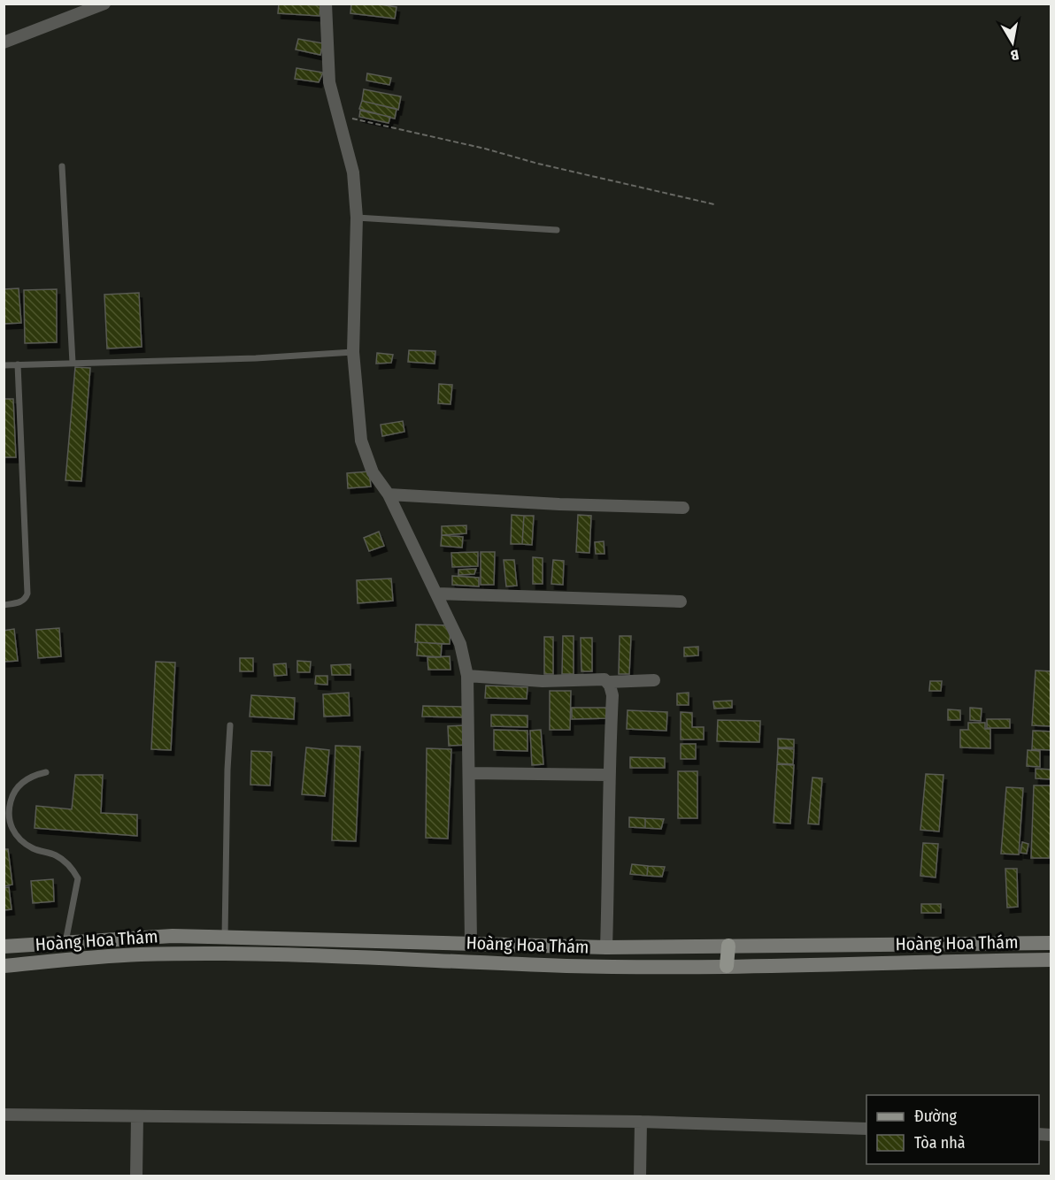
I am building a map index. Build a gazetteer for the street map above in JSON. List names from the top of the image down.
{
  "streets": {
    "main road": ["Hoàng Hoa Thám"]
  },
  "legend": ["Đường", "Tòa nhà"],
  "north": "bottom"
}
